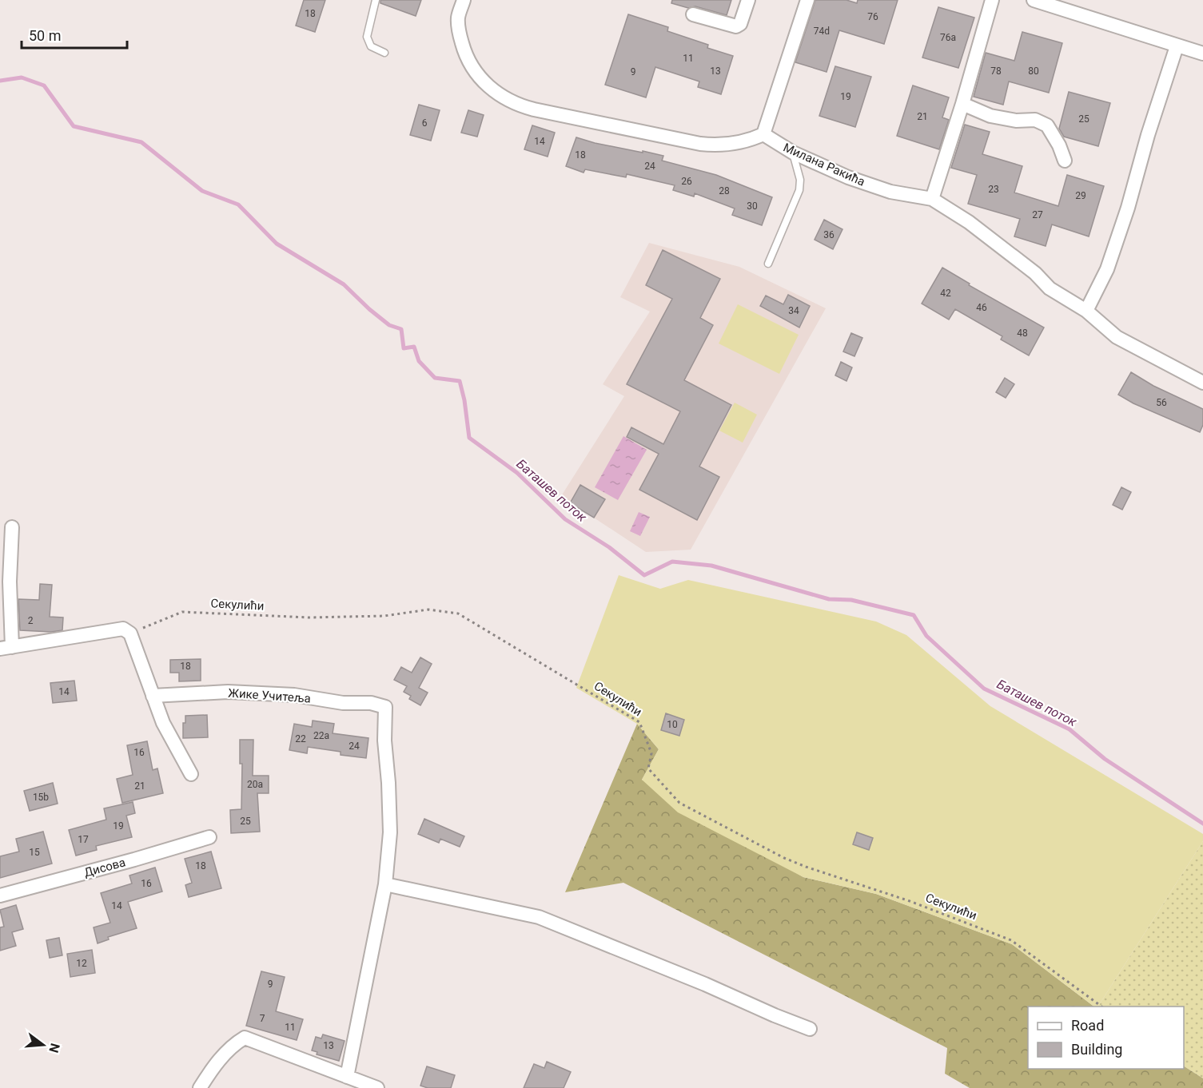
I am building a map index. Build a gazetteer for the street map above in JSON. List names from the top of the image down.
{
  "streets": {
    "street": ["Милана Ракића", "Жике Учитеља", "Дисова"],
    "path": ["Секулићи"]
  },
  "water": ["Баташев поток"],
  "house_numbers": [
    "18",
    "76",
    "74d",
    "76a",
    "11",
    "13",
    "78",
    "80",
    "9",
    "19",
    "21",
    "25",
    "6",
    "14",
    "18",
    "24",
    "26",
    "23",
    "28",
    "29",
    "30",
    "27",
    "36",
    "42",
    "46",
    "34",
    "48",
    "56",
    "2",
    "18",
    "14",
    "10",
    "22a",
    "22",
    "24",
    "16",
    "20a",
    "21",
    "15b",
    "25",
    "19",
    "17",
    "15",
    "18",
    "16",
    "14",
    "12",
    "9",
    "7",
    "11",
    "13"
  ],
  "legend": ["Road", "Building"],
  "scale_bar": "50 m",
  "north": "right"
}
